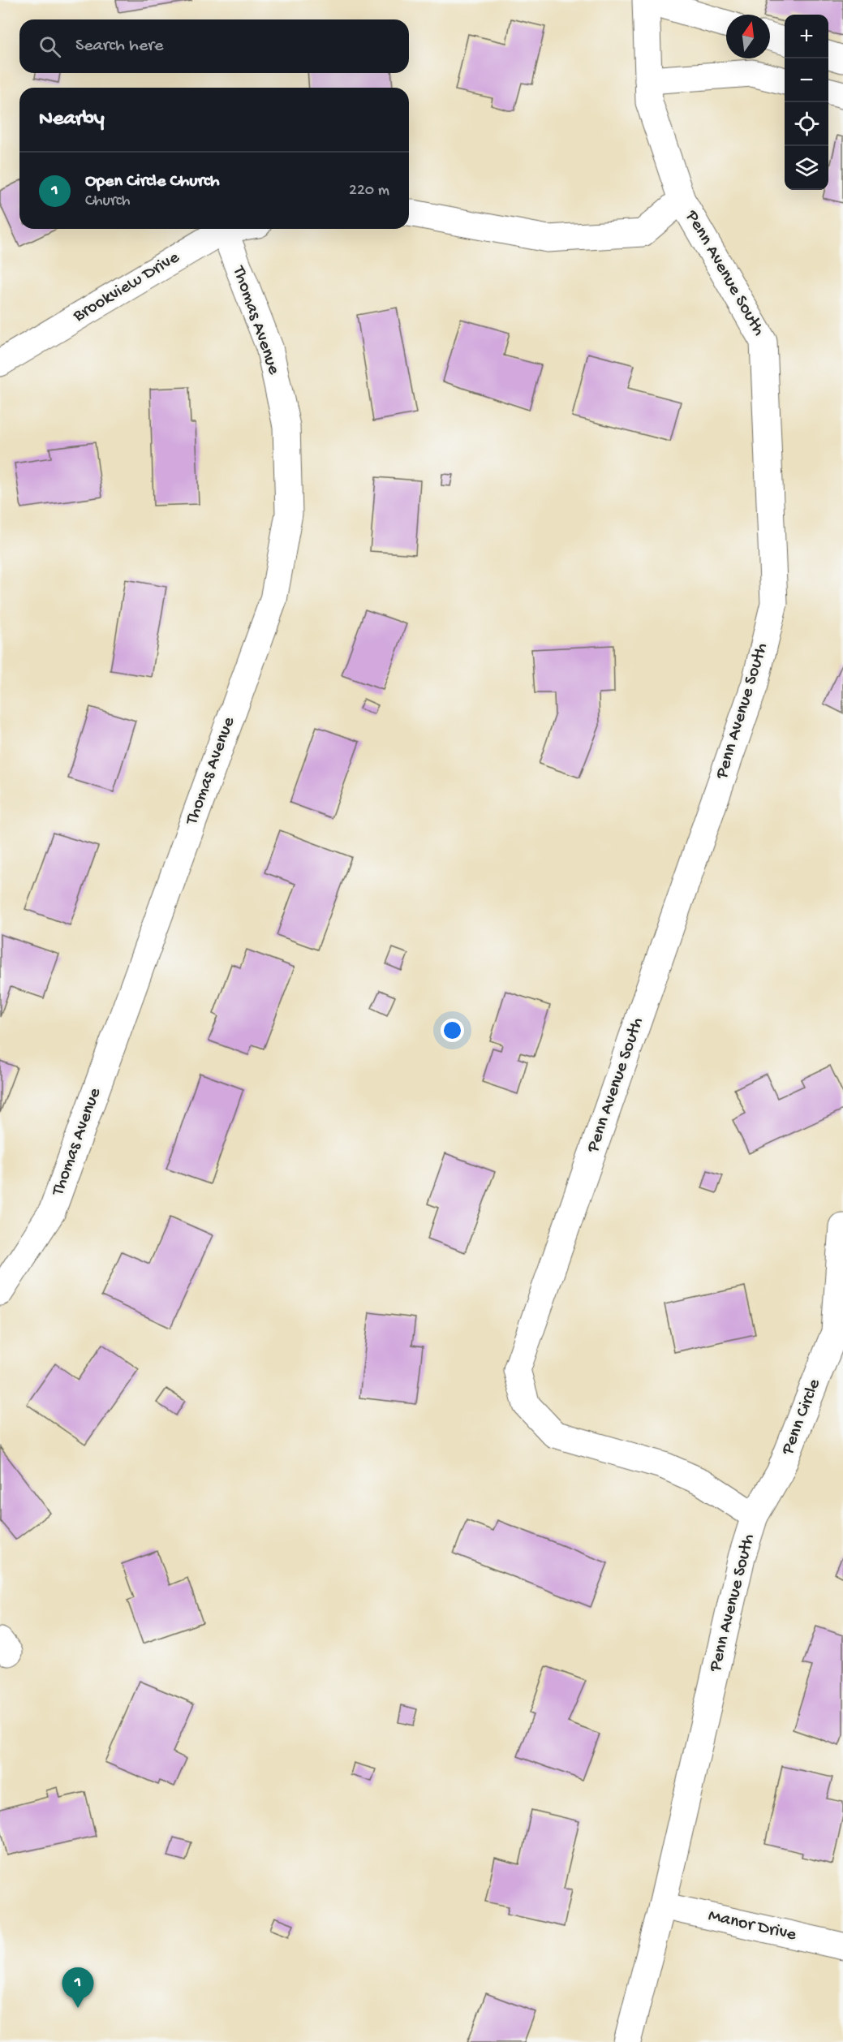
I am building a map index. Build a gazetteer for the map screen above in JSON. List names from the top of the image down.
{
  "streets": {
    "street": [
      "Penn Avenue South",
      "Brookview Drive",
      "Thomas Avenue",
      "Penn Circle",
      "Manor Drive"
    ]
  },
  "crossings": [
    ["Penn Avenue South", "Penn Circle"],
    ["Penn Avenue South", "Manor Drive"],
    ["Brookview Drive", "Thomas Avenue"]
  ],
  "north": "top",
  "page": {
    "map_buttons": ["+", "−"],
    "search": "Search here",
    "heading": "Nearby",
    "list": [
      {
        "mark": "1",
        "name": "Open Circle Church",
        "note": "Church",
        "value": "220 m"
      }
    ],
    "pins": "1"
  }
}
